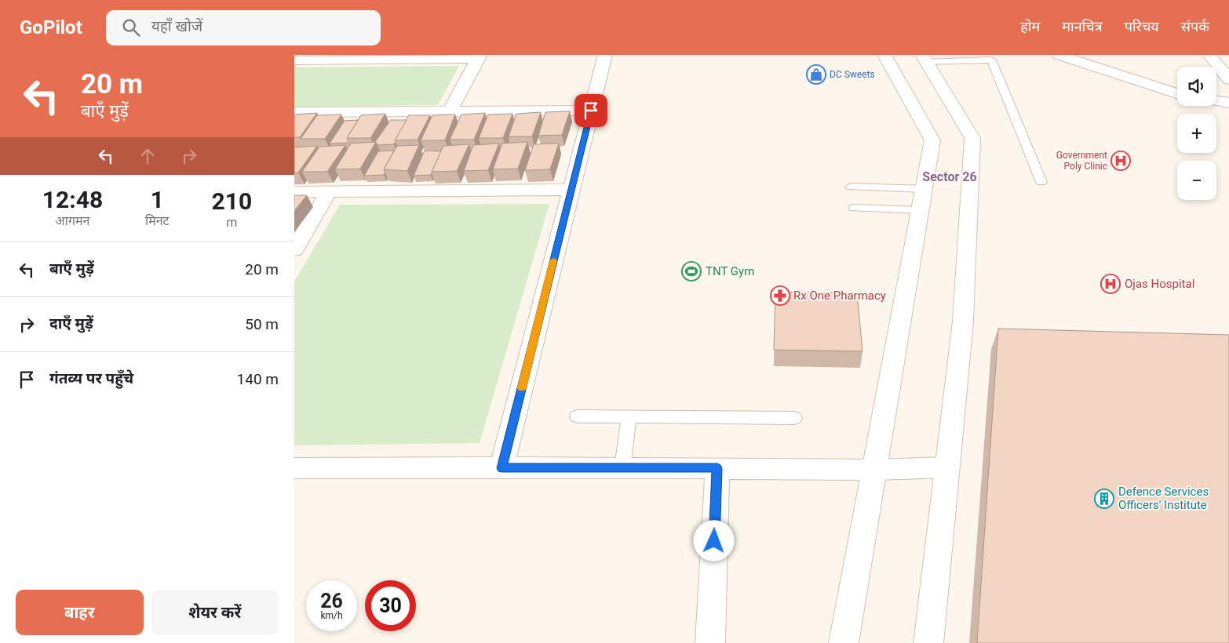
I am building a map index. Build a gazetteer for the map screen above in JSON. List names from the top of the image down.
{
  "districts": ["Sector 26"],
  "places": {
    "shop": ["DC Sweets"],
    "hospital": ["Government Poly Clinic", "Ojas Hospital"],
    "sports": ["TNT Gym"],
    "pharmacy": ["Rx One Pharmacy"],
    "building": ["Defence Services Officers' Institute"]
  },
  "page": {
    "header": "GoPilot",
    "search": "यहाँ खोजें",
    "nav": [
      "होम",
      "मानचित्र",
      "परिचय",
      "संपर्क"
    ],
    "turn": ["20 m", "बाएँ मुड़ें"],
    "map_buttons": ["+", "−"],
    "eta": [
      "12:48",
      "आगमन",
      "1",
      "मिनट",
      "210",
      "m"
    ],
    "list": [
      {
        "name": "बाएँ मुड़ें",
        "value": "20 m"
      },
      {
        "name": "दाएँ मुड़ें",
        "value": "50 m"
      },
      {
        "name": "गंतव्य पर पहुँचे",
        "value": "140 m"
      }
    ],
    "speed": "26 km/h",
    "limit": "30",
    "buttons": ["बाहर", "शेयर करें"]
  }
}
